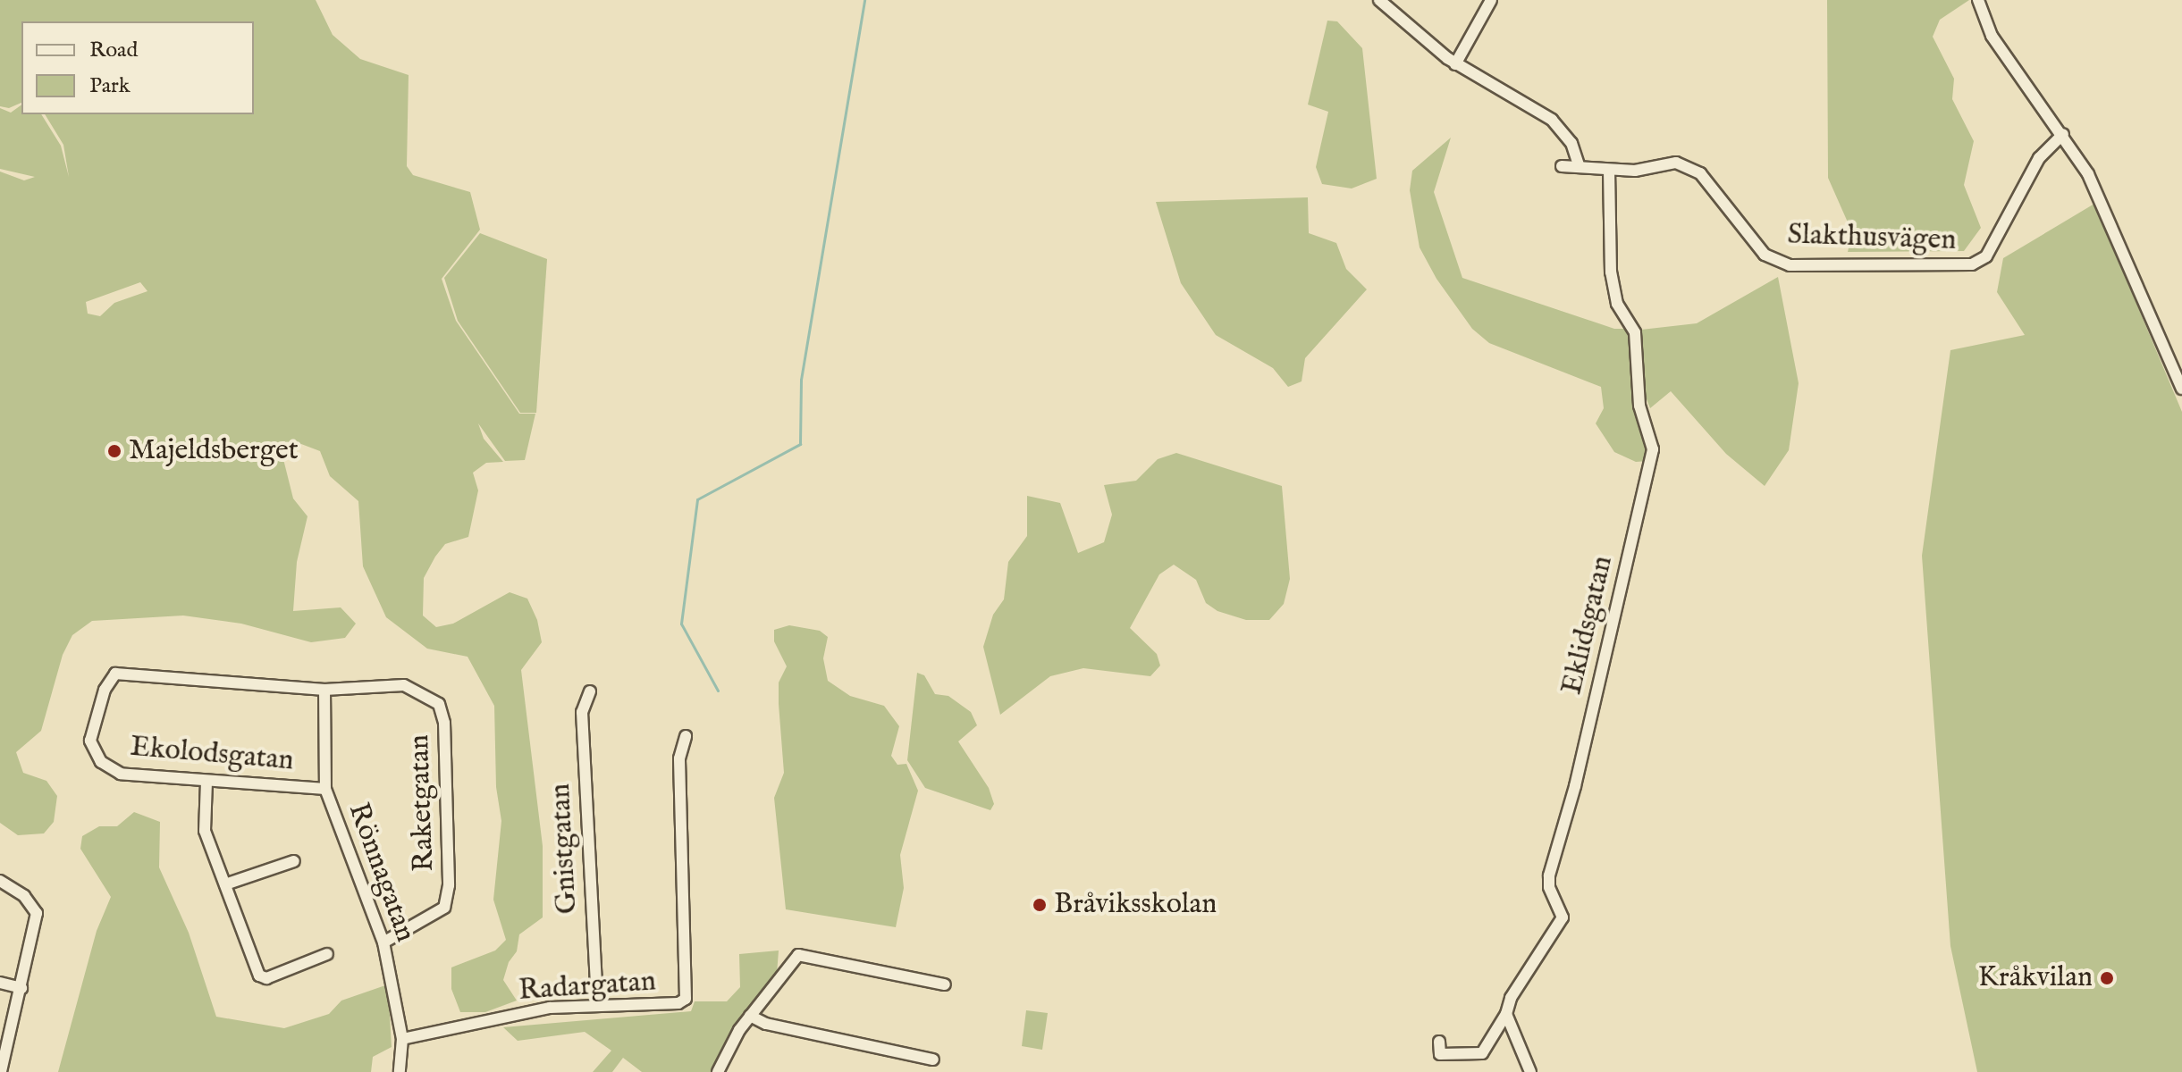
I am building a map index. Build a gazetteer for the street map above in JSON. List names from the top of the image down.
{
  "streets": {
    "street": [
      "Slakthusvägen",
      "Eklidsgatan",
      "Ekolodsgatan",
      "Raketgatan",
      "Gnistgatan",
      "Rönnagatan",
      "Radargatan"
    ]
  },
  "crossings": [
    ["Slakthusvägen", "Eklidsgatan"],
    ["Ekolodsgatan", "Raketgatan"],
    ["Ekolodsgatan", "Rönnagatan"],
    ["Raketgatan", "Rönnagatan"],
    ["Gnistgatan", "Radargatan"],
    ["Rönnagatan", "Radargatan"]
  ],
  "places": ["Majeldsberget", "Bråviksskolan", "Kråkvilan"],
  "legend": ["Road", "Park"]
}
